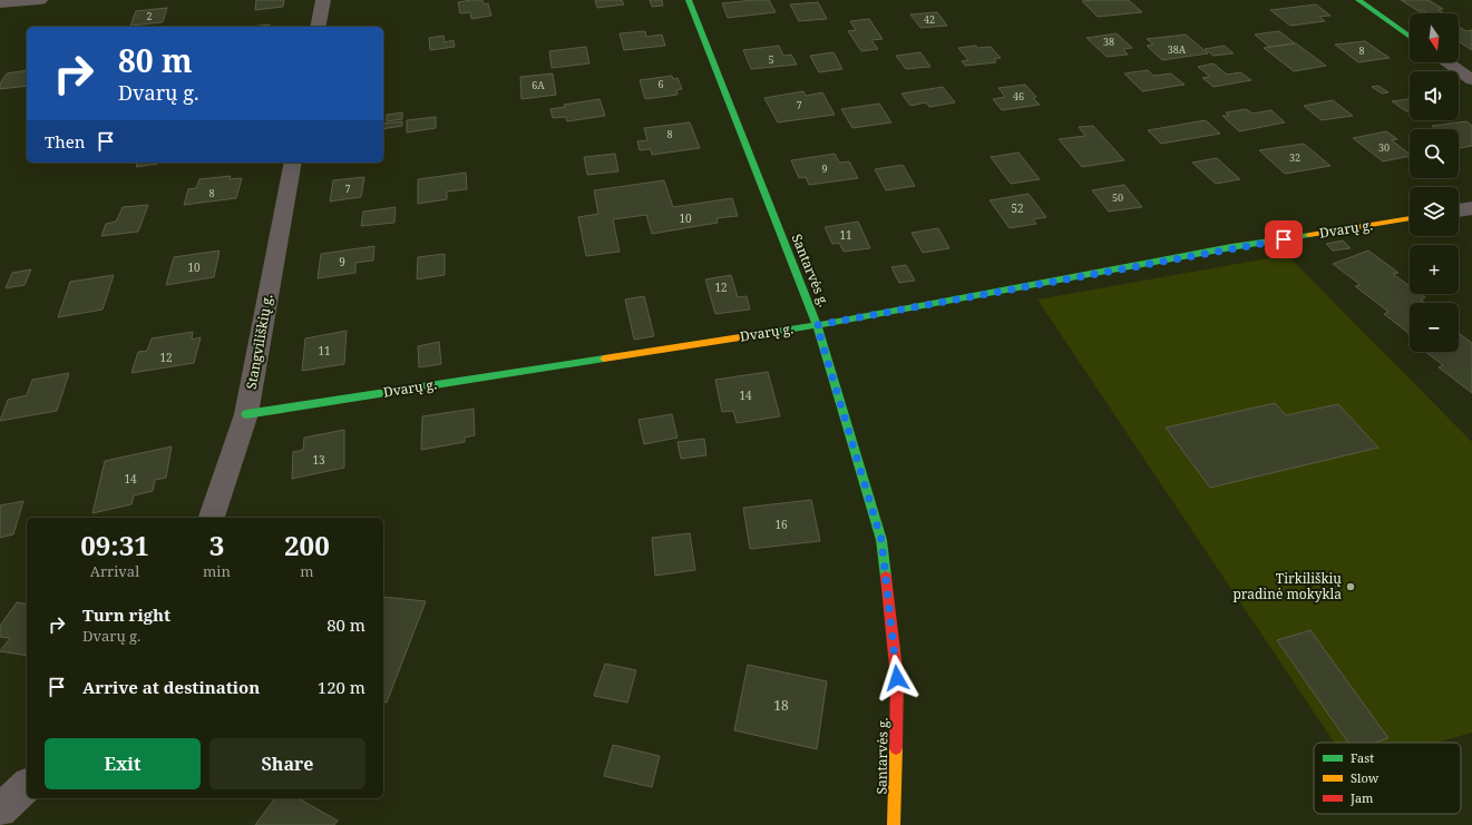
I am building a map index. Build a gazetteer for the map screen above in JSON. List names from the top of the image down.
{
  "streets": {
    "street": ["Dvarų g.", "Santarvės g.", "Stangviliškių g."]
  },
  "crossings": [
    ["Dvarų g.", "Santarvės g."],
    ["Dvarų g.", "Stangviliškių g."]
  ],
  "places": ["Tirkiliškių pradinė mokykla"],
  "house_numbers": [
    "2",
    "42",
    "38",
    "38A",
    "8",
    "5",
    "6",
    "6A",
    "46",
    "7",
    "8",
    "30",
    "32",
    "9",
    "7",
    "8",
    "50",
    "52",
    "10",
    "11",
    "9",
    "10",
    "12",
    "11",
    "12",
    "14",
    "13",
    "14",
    "16",
    "18"
  ],
  "legend": ["Fast", "Slow", "Jam"],
  "north": "bottom",
  "page": {
    "map_buttons": ["+", "−"],
    "turn": ["80 m", "Dvarų g."],
    "then": "Then",
    "eta": [
      "09:31",
      "Arrival",
      "3",
      "min",
      "200",
      "m"
    ],
    "list": [
      {
        "name": "Turn right",
        "note": "Dvarų g.",
        "value": "80 m"
      },
      {
        "name": "Arrive at destination",
        "value": "120 m"
      }
    ],
    "buttons": ["Exit", "Share"]
  }
}
